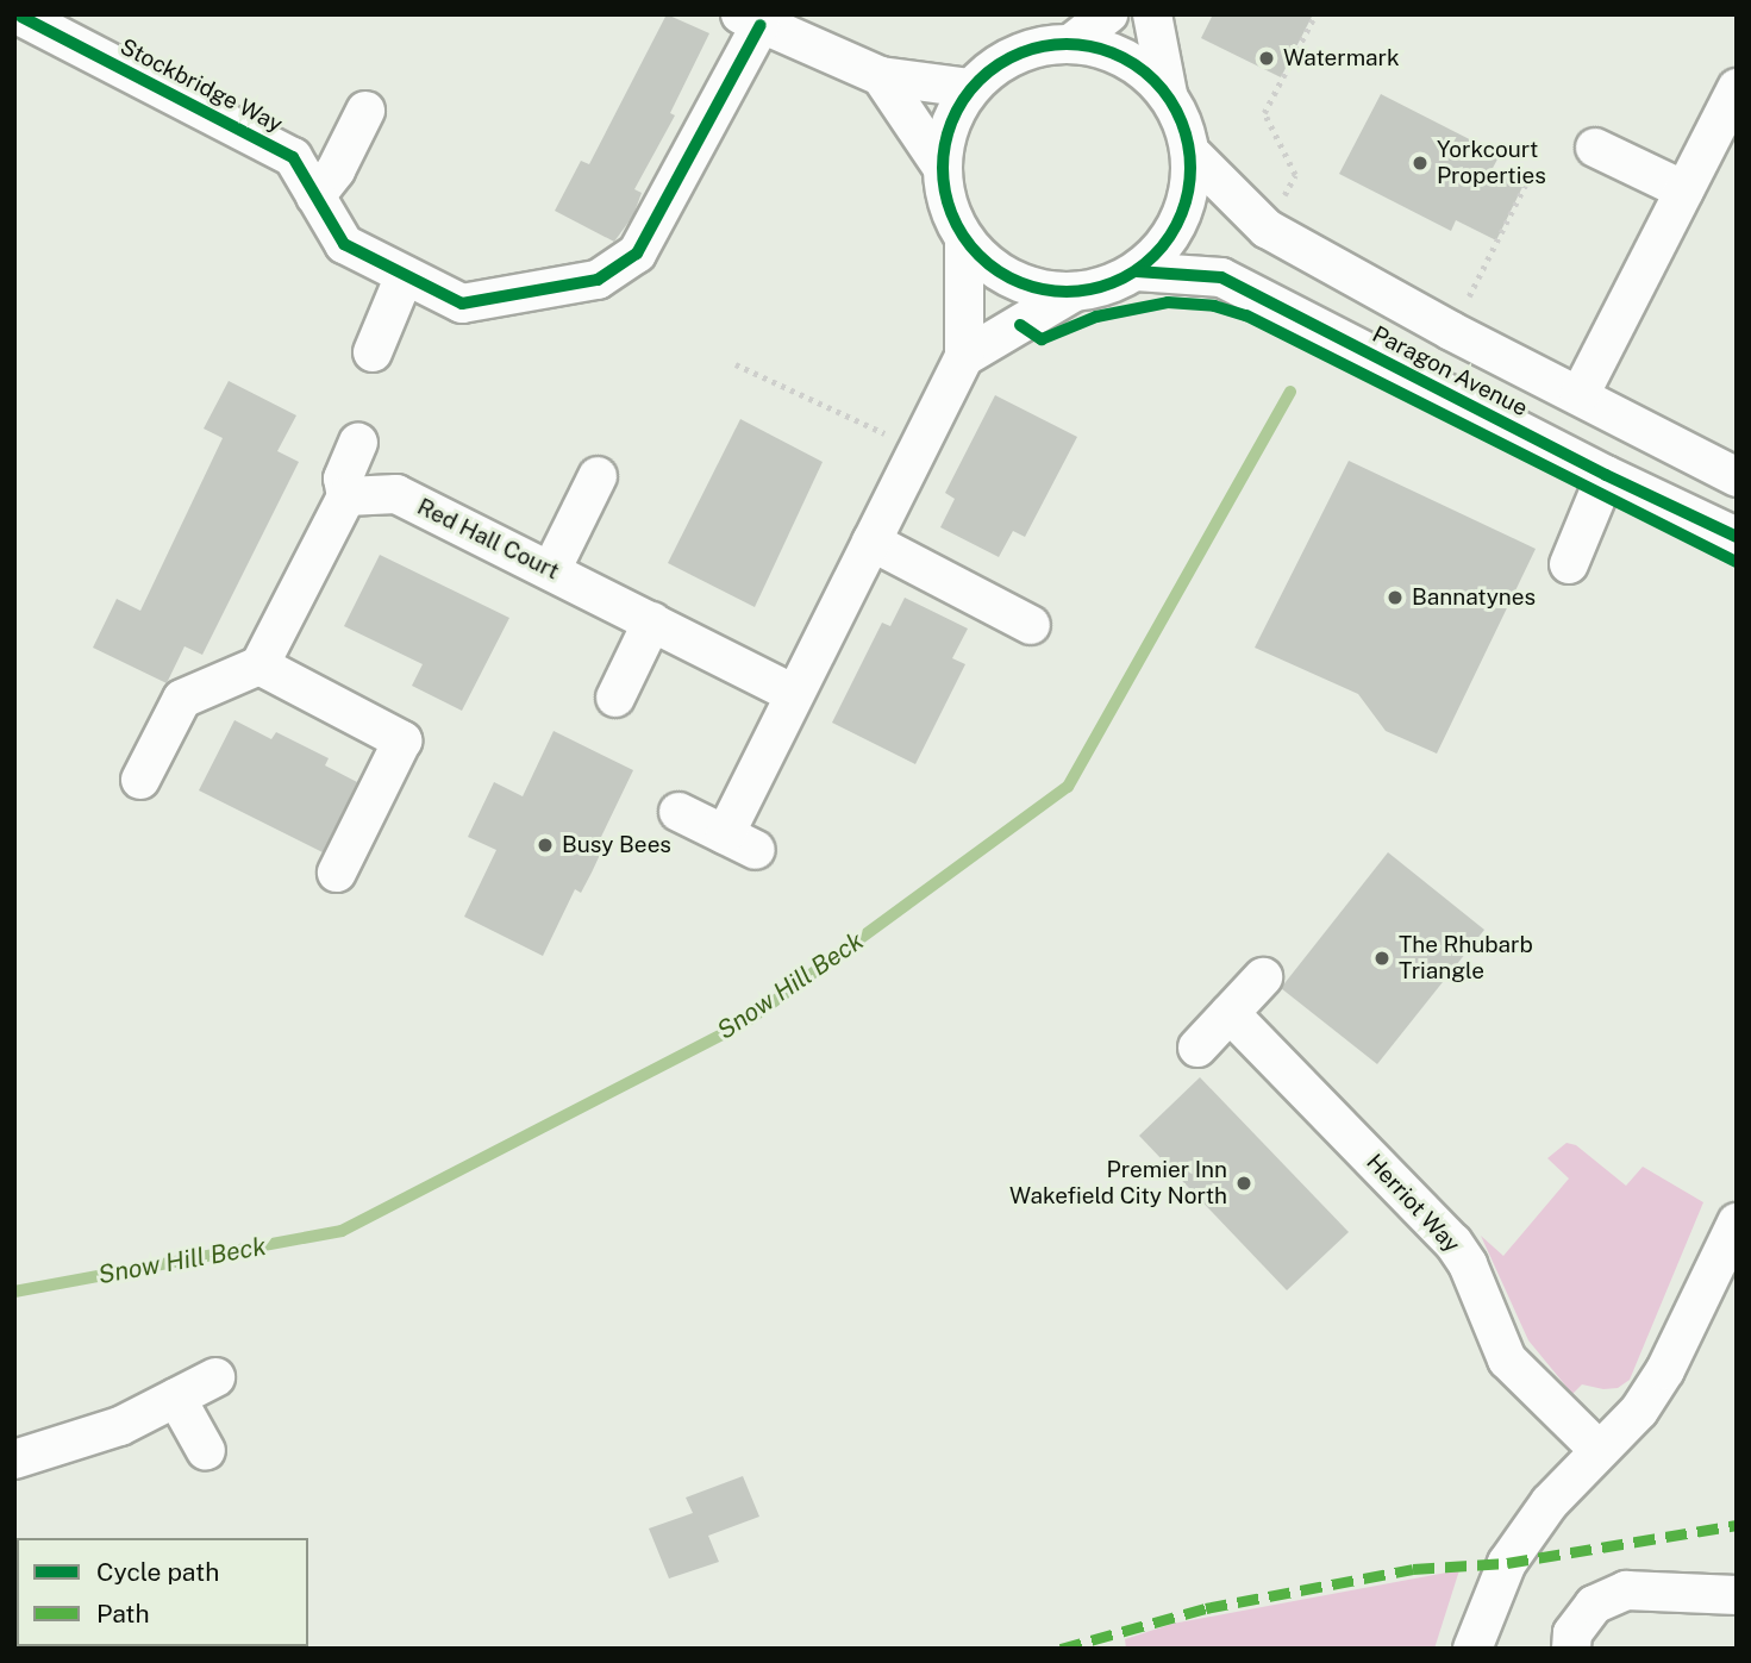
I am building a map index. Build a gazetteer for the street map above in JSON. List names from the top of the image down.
{
  "streets": {
    "street": [
      "Stockbridge Way",
      "Paragon Avenue",
      "Red Hall Court",
      "Herriot Way"
    ]
  },
  "water": ["Snow Hill Beck"],
  "places": [
    "Watermark",
    "Yorkcourt Properties",
    "Bannatynes",
    "Busy Bees",
    "The Rhubarb Triangle",
    "Premier Inn Wakefield City North"
  ],
  "legend": ["Cycle path", "Path"]
}
